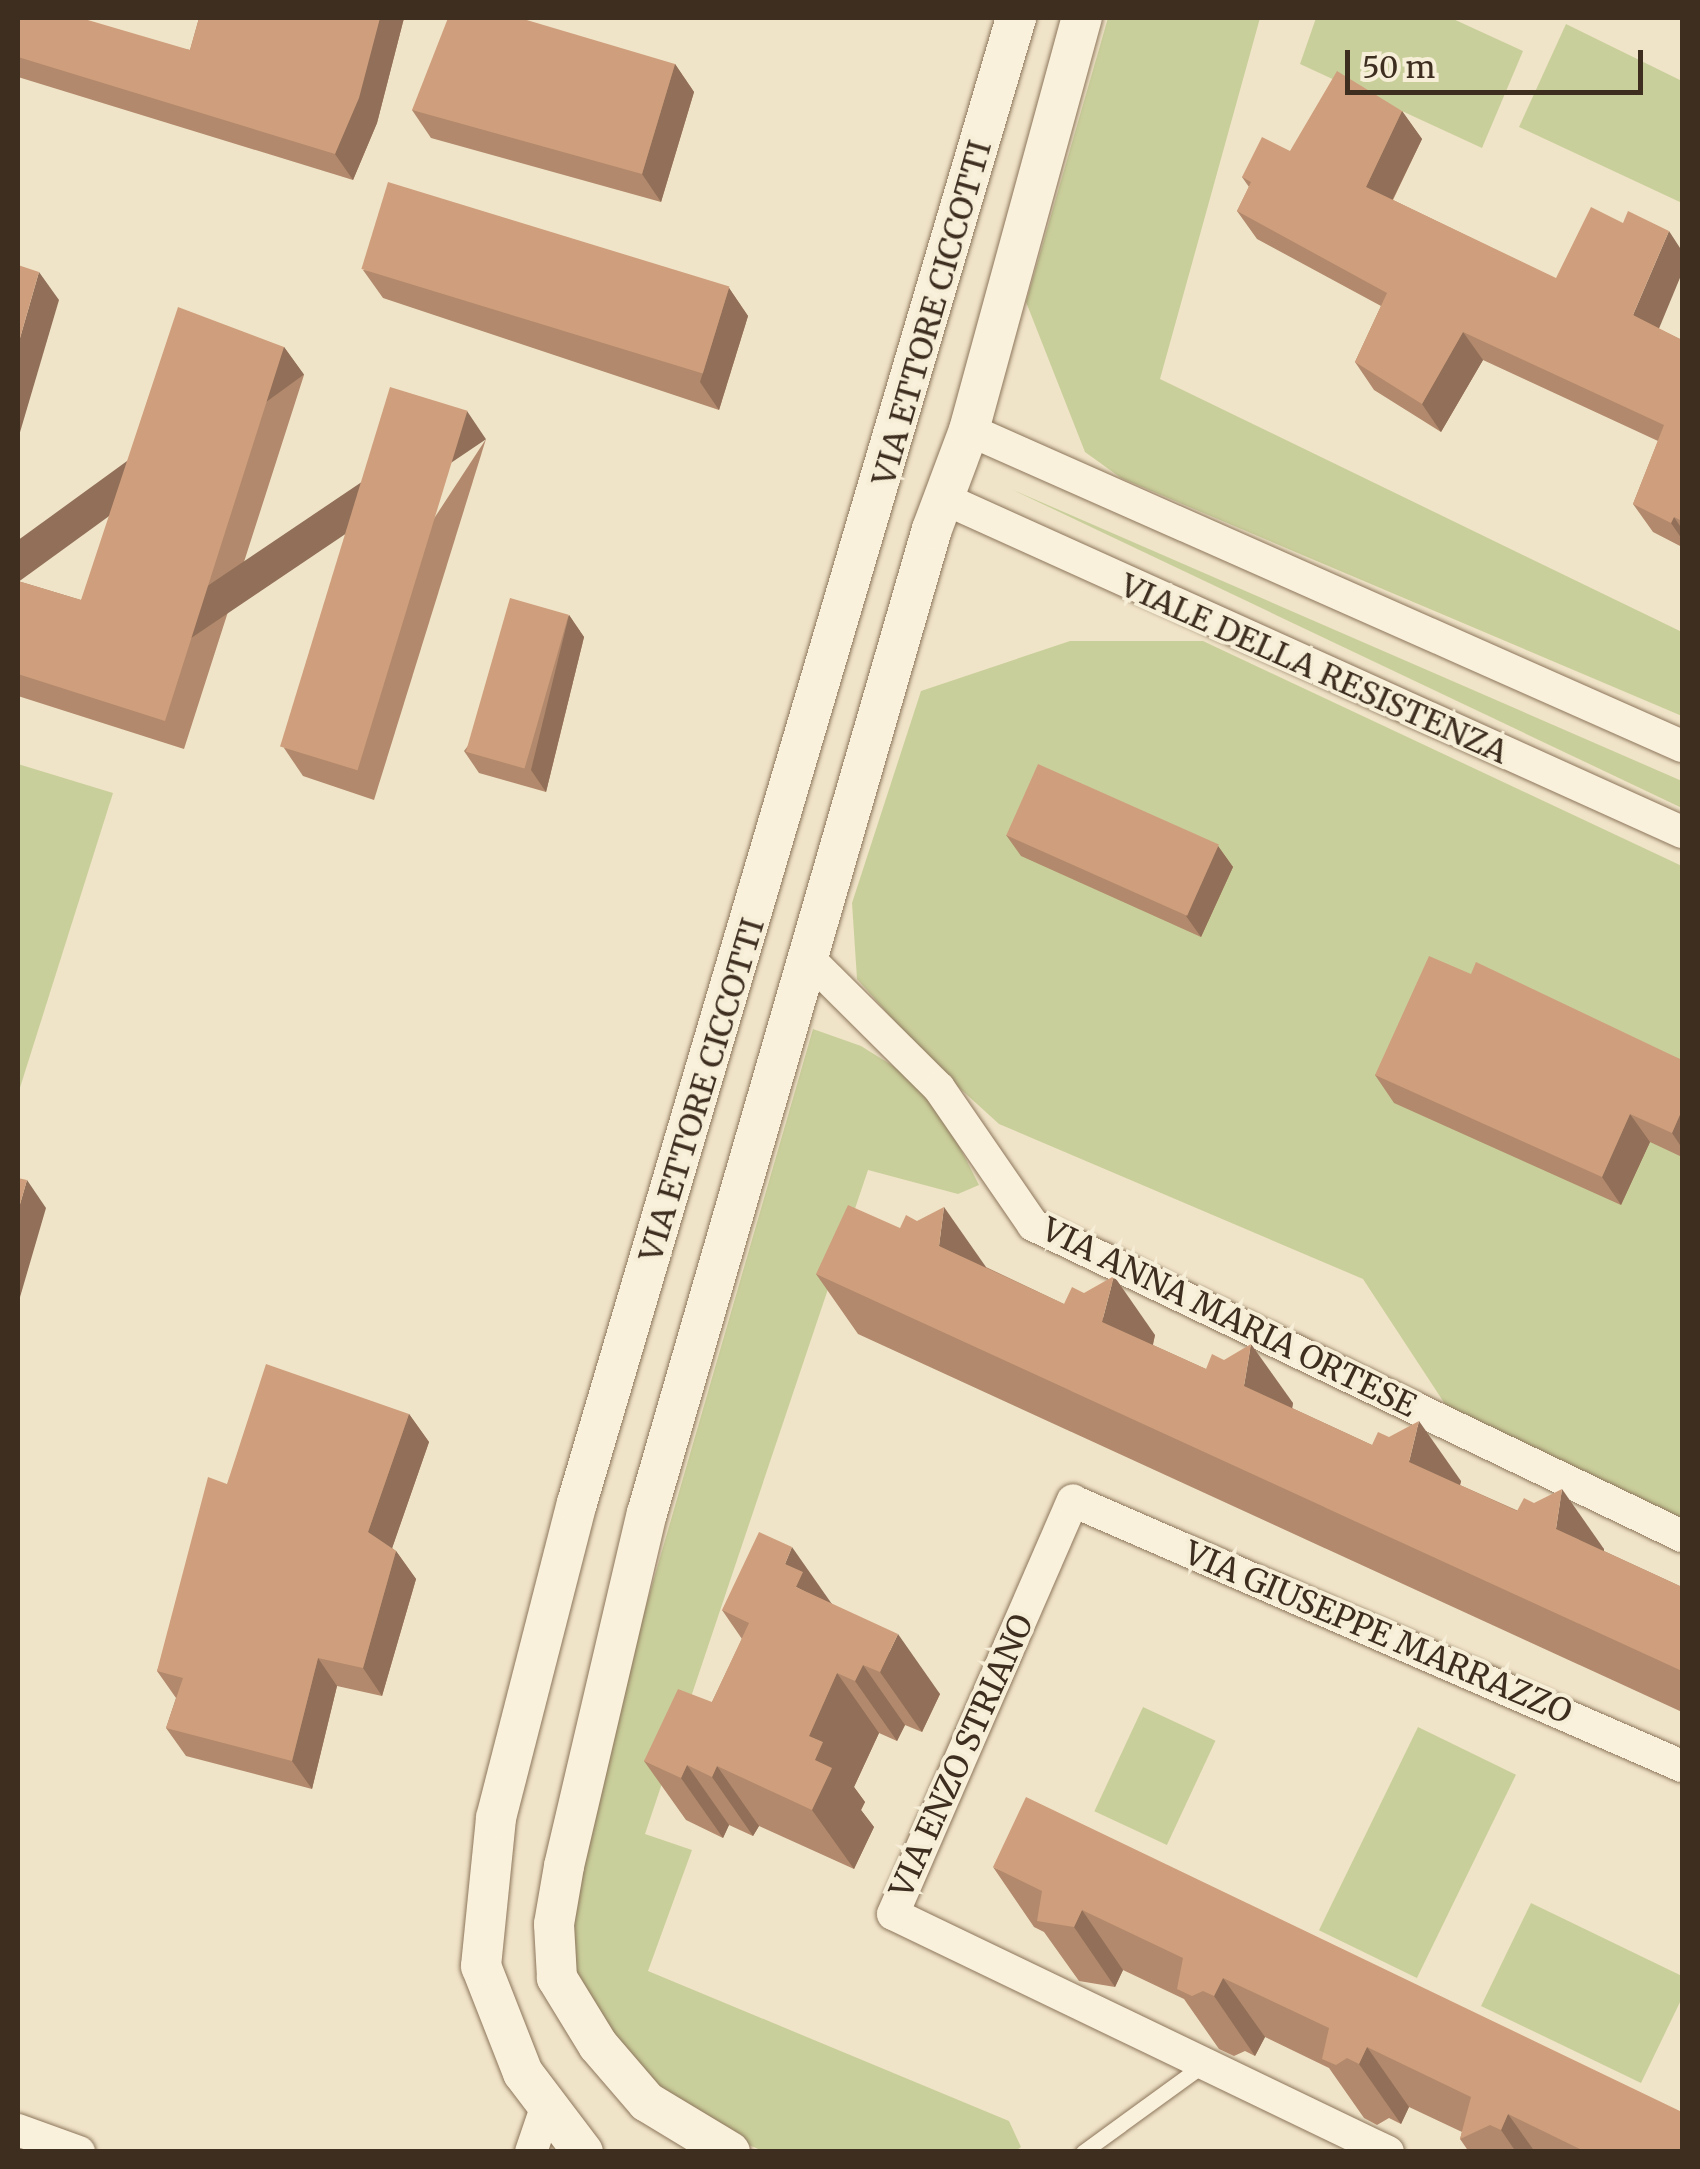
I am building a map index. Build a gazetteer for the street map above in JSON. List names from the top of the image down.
{
  "streets": {
    "street": [
      "VIA ETTORE CICCOTTI",
      "VIALE DELLA RESISTENZA",
      "VIA ANNA MARIA ORTESE",
      "VIA GIUSEPPE MARRAZZO",
      "VIA ENZO STRIANO"
    ]
  },
  "crossings": [
    ["VIA ETTORE CICCOTTI", "VIALE DELLA RESISTENZA"],
    ["VIA ETTORE CICCOTTI", "VIA ANNA MARIA ORTESE"],
    ["VIA GIUSEPPE MARRAZZO", "VIA ENZO STRIANO"]
  ],
  "scale_bar": "50 m"
}
